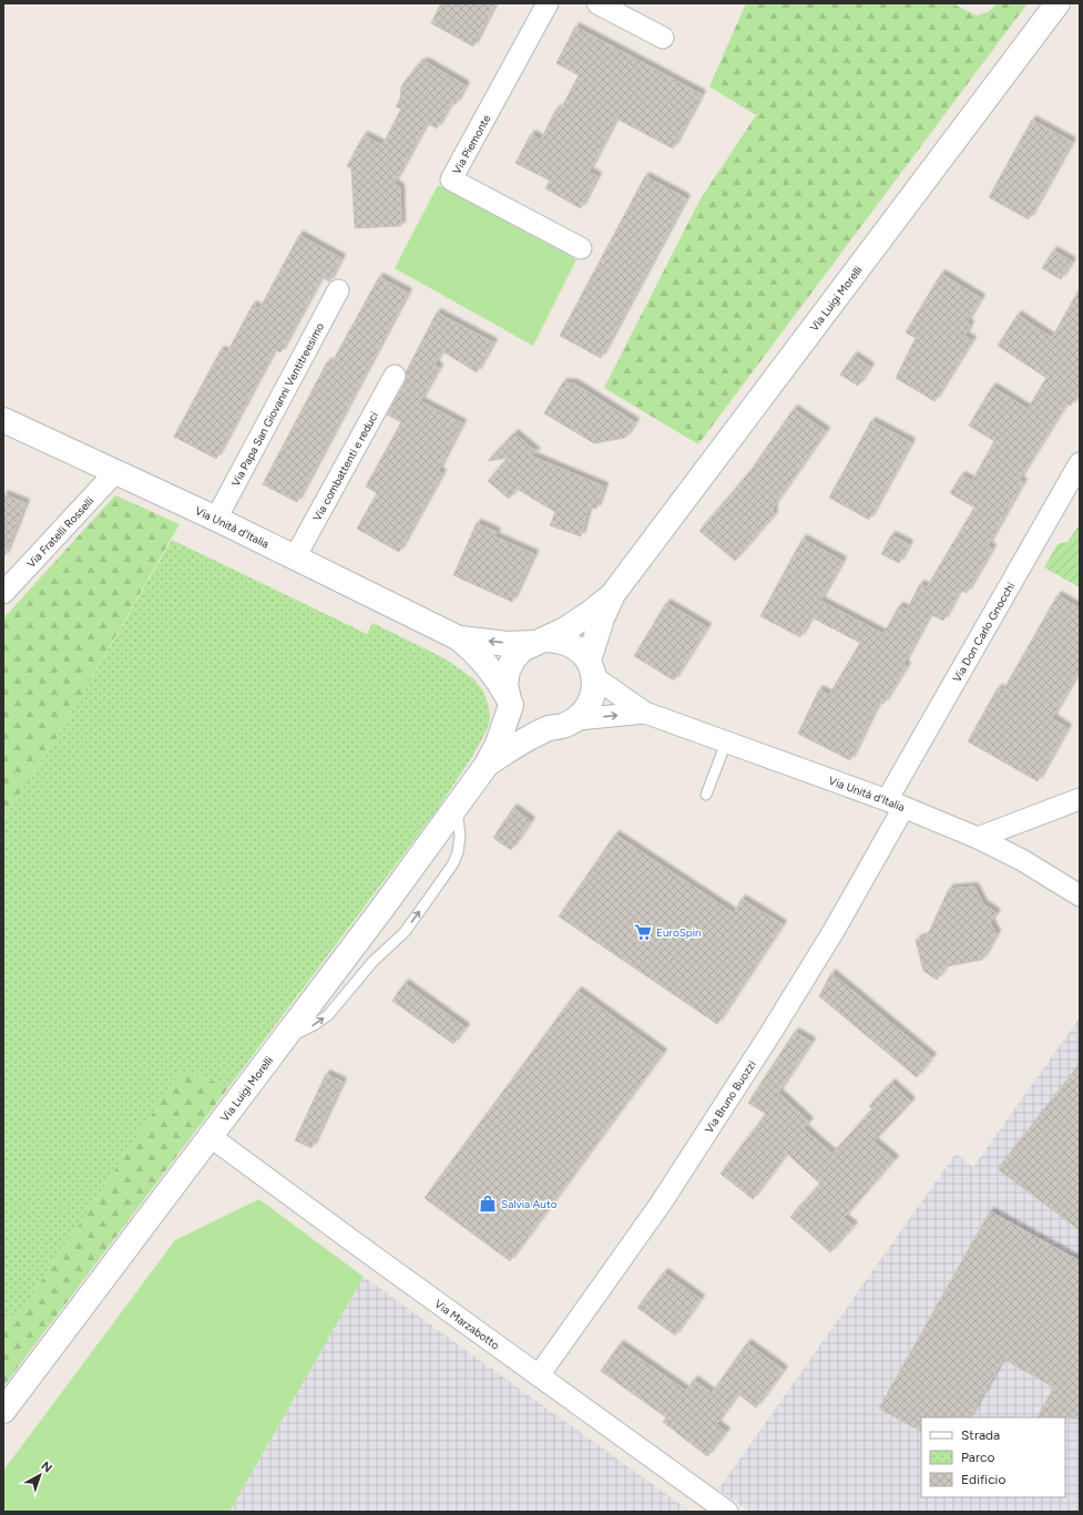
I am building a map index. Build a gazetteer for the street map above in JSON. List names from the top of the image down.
{
  "streets": {
    "street": [
      "Via Piemonte",
      "Via Luigi Morelli",
      "Via Papa San Giovanni Ventitreesimo",
      "Via combattenti e reduci",
      "Via Unità d'Italia",
      "Via Fratelli Rosselli",
      "Via Don Carlo Gnocchi",
      "Via Bruno Buozzi",
      "Via Marzabotto"
    ]
  },
  "crossings": [
    ["Via Luigi Morelli", "Via Unità d'Italia"],
    ["Via Luigi Morelli", "Via Marzabotto"],
    ["Via Papa San Giovanni Ventitreesimo", "Via Unità d'Italia"],
    ["Via combattenti e reduci", "Via Unità d'Italia"],
    ["Via Unità d'Italia", "Via Fratelli Rosselli"],
    ["Via Unità d'Italia", "Via Don Carlo Gnocchi"],
    ["Via Unità d'Italia", "Via Bruno Buozzi"],
    ["Via Don Carlo Gnocchi", "Via Bruno Buozzi"],
    ["Via Bruno Buozzi", "Via Marzabotto"]
  ],
  "places": {
    "supermarket": ["EuroSpin"],
    "shop": ["Salvia Auto"]
  },
  "legend": ["Strada", "Parco", "Edificio"],
  "north": "top right"
}
